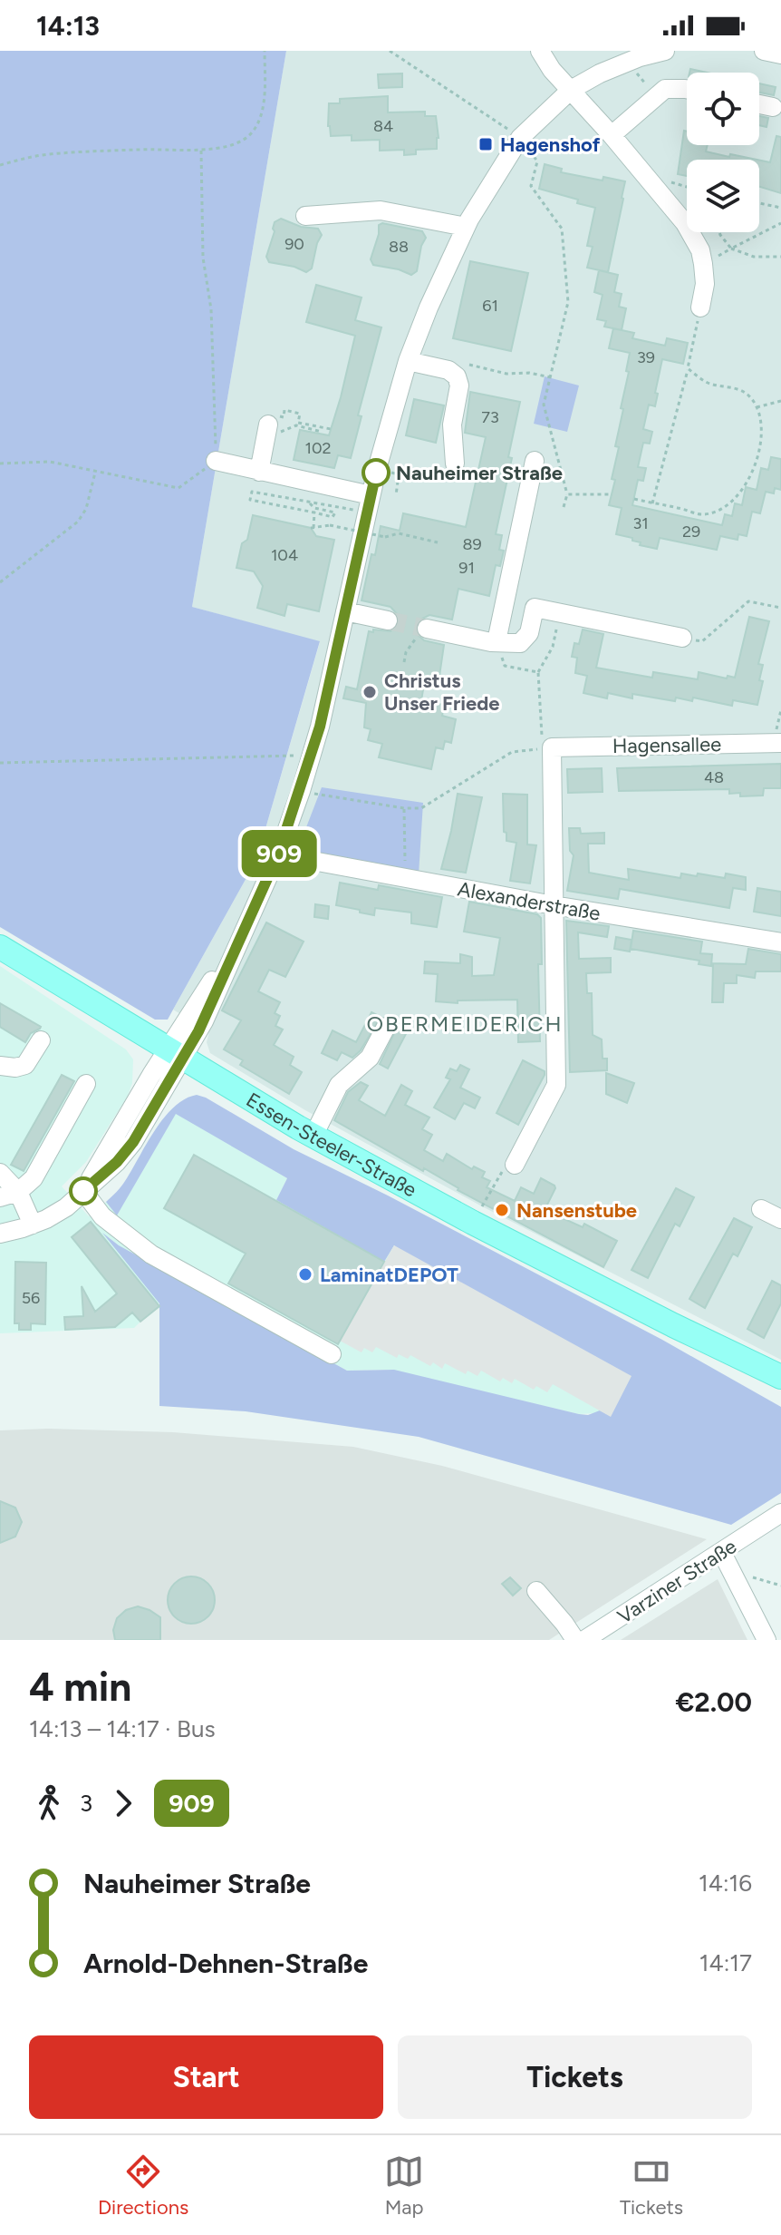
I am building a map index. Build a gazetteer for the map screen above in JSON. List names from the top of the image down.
{
  "streets": {
    "main road": ["Essen-Steeler-Straße"],
    "street": ["Hagensallee", "Alexanderstraße", "Varziner Straße"]
  },
  "districts": ["OBERMEIDERICH"],
  "places": {
    "transit": ["Hagenshof"],
    "other": [
      "Nauheimer Straße",
      "Christus Unser Friede",
      "Nansenstube",
      "LaminatDEPOT"
    ]
  },
  "lines": ["bus line 909"],
  "house_numbers": [
    "84",
    "90",
    "88",
    "61",
    "39",
    "73",
    "102",
    "31",
    "29",
    "89",
    "104",
    "91",
    "48",
    "56"
  ],
  "page": {
    "status": "14:13",
    "on_map": "909",
    "heading": ["4 min", "14:13 – 14:17 · Bus", "€2.00"],
    "legs": ["3", "909"],
    "list": [
      {
        "name": "Nauheimer Straße",
        "value": "14:16"
      },
      {
        "name": "Arnold-Dehnen-Straße",
        "value": "14:17"
      }
    ],
    "buttons": ["Start", "Tickets"],
    "tabs": ["Directions", "Map", "Tickets"]
  }
}
